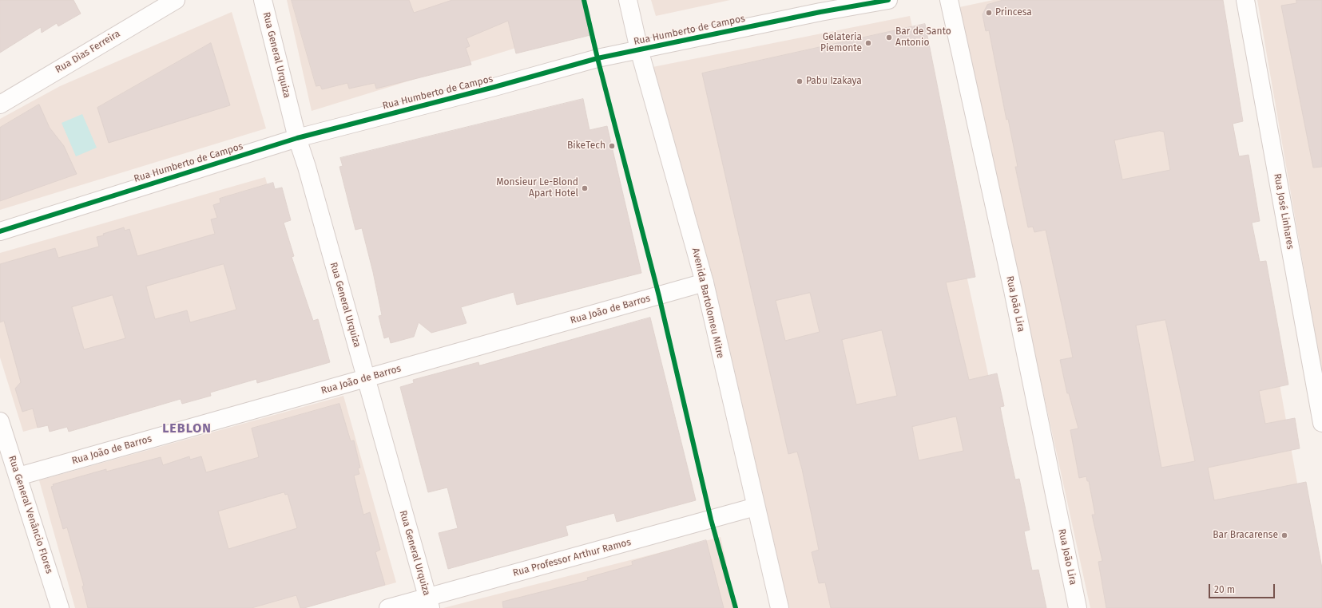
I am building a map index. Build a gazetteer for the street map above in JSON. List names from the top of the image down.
{
  "streets": {
    "street": [
      "Rua Humberto de Campos",
      "Rua Dias Ferreira",
      "Rua General Urquiza",
      "Rua José Linhares",
      "Avenida Bartolomeu Mitre",
      "Rua João Lira",
      "Rua João de Barros",
      "Rua General Venâncio Flores",
      "Rua Professor Arthur Ramos"
    ]
  },
  "crossings": [
    ["Rua Humberto de Campos", "Rua General Urquiza"],
    ["Rua Humberto de Campos", "Avenida Bartolomeu Mitre"],
    ["Rua General Urquiza", "Rua João de Barros"],
    ["Rua General Urquiza", "Rua Professor Arthur Ramos"],
    ["Avenida Bartolomeu Mitre", "Rua João de Barros"],
    ["Avenida Bartolomeu Mitre", "Rua Professor Arthur Ramos"],
    ["Rua João de Barros", "Rua General Venâncio Flores"]
  ],
  "districts": ["LEBLON"],
  "places": [
    "Princesa",
    "Bar de Santo Antonio",
    "Gelateria Piemonte",
    "Pabu Izakaya",
    "BikeTech",
    "Monsieur Le-Blond Apart Hotel",
    "Bar Bracarense"
  ],
  "scale_bar": "20 m"
}
